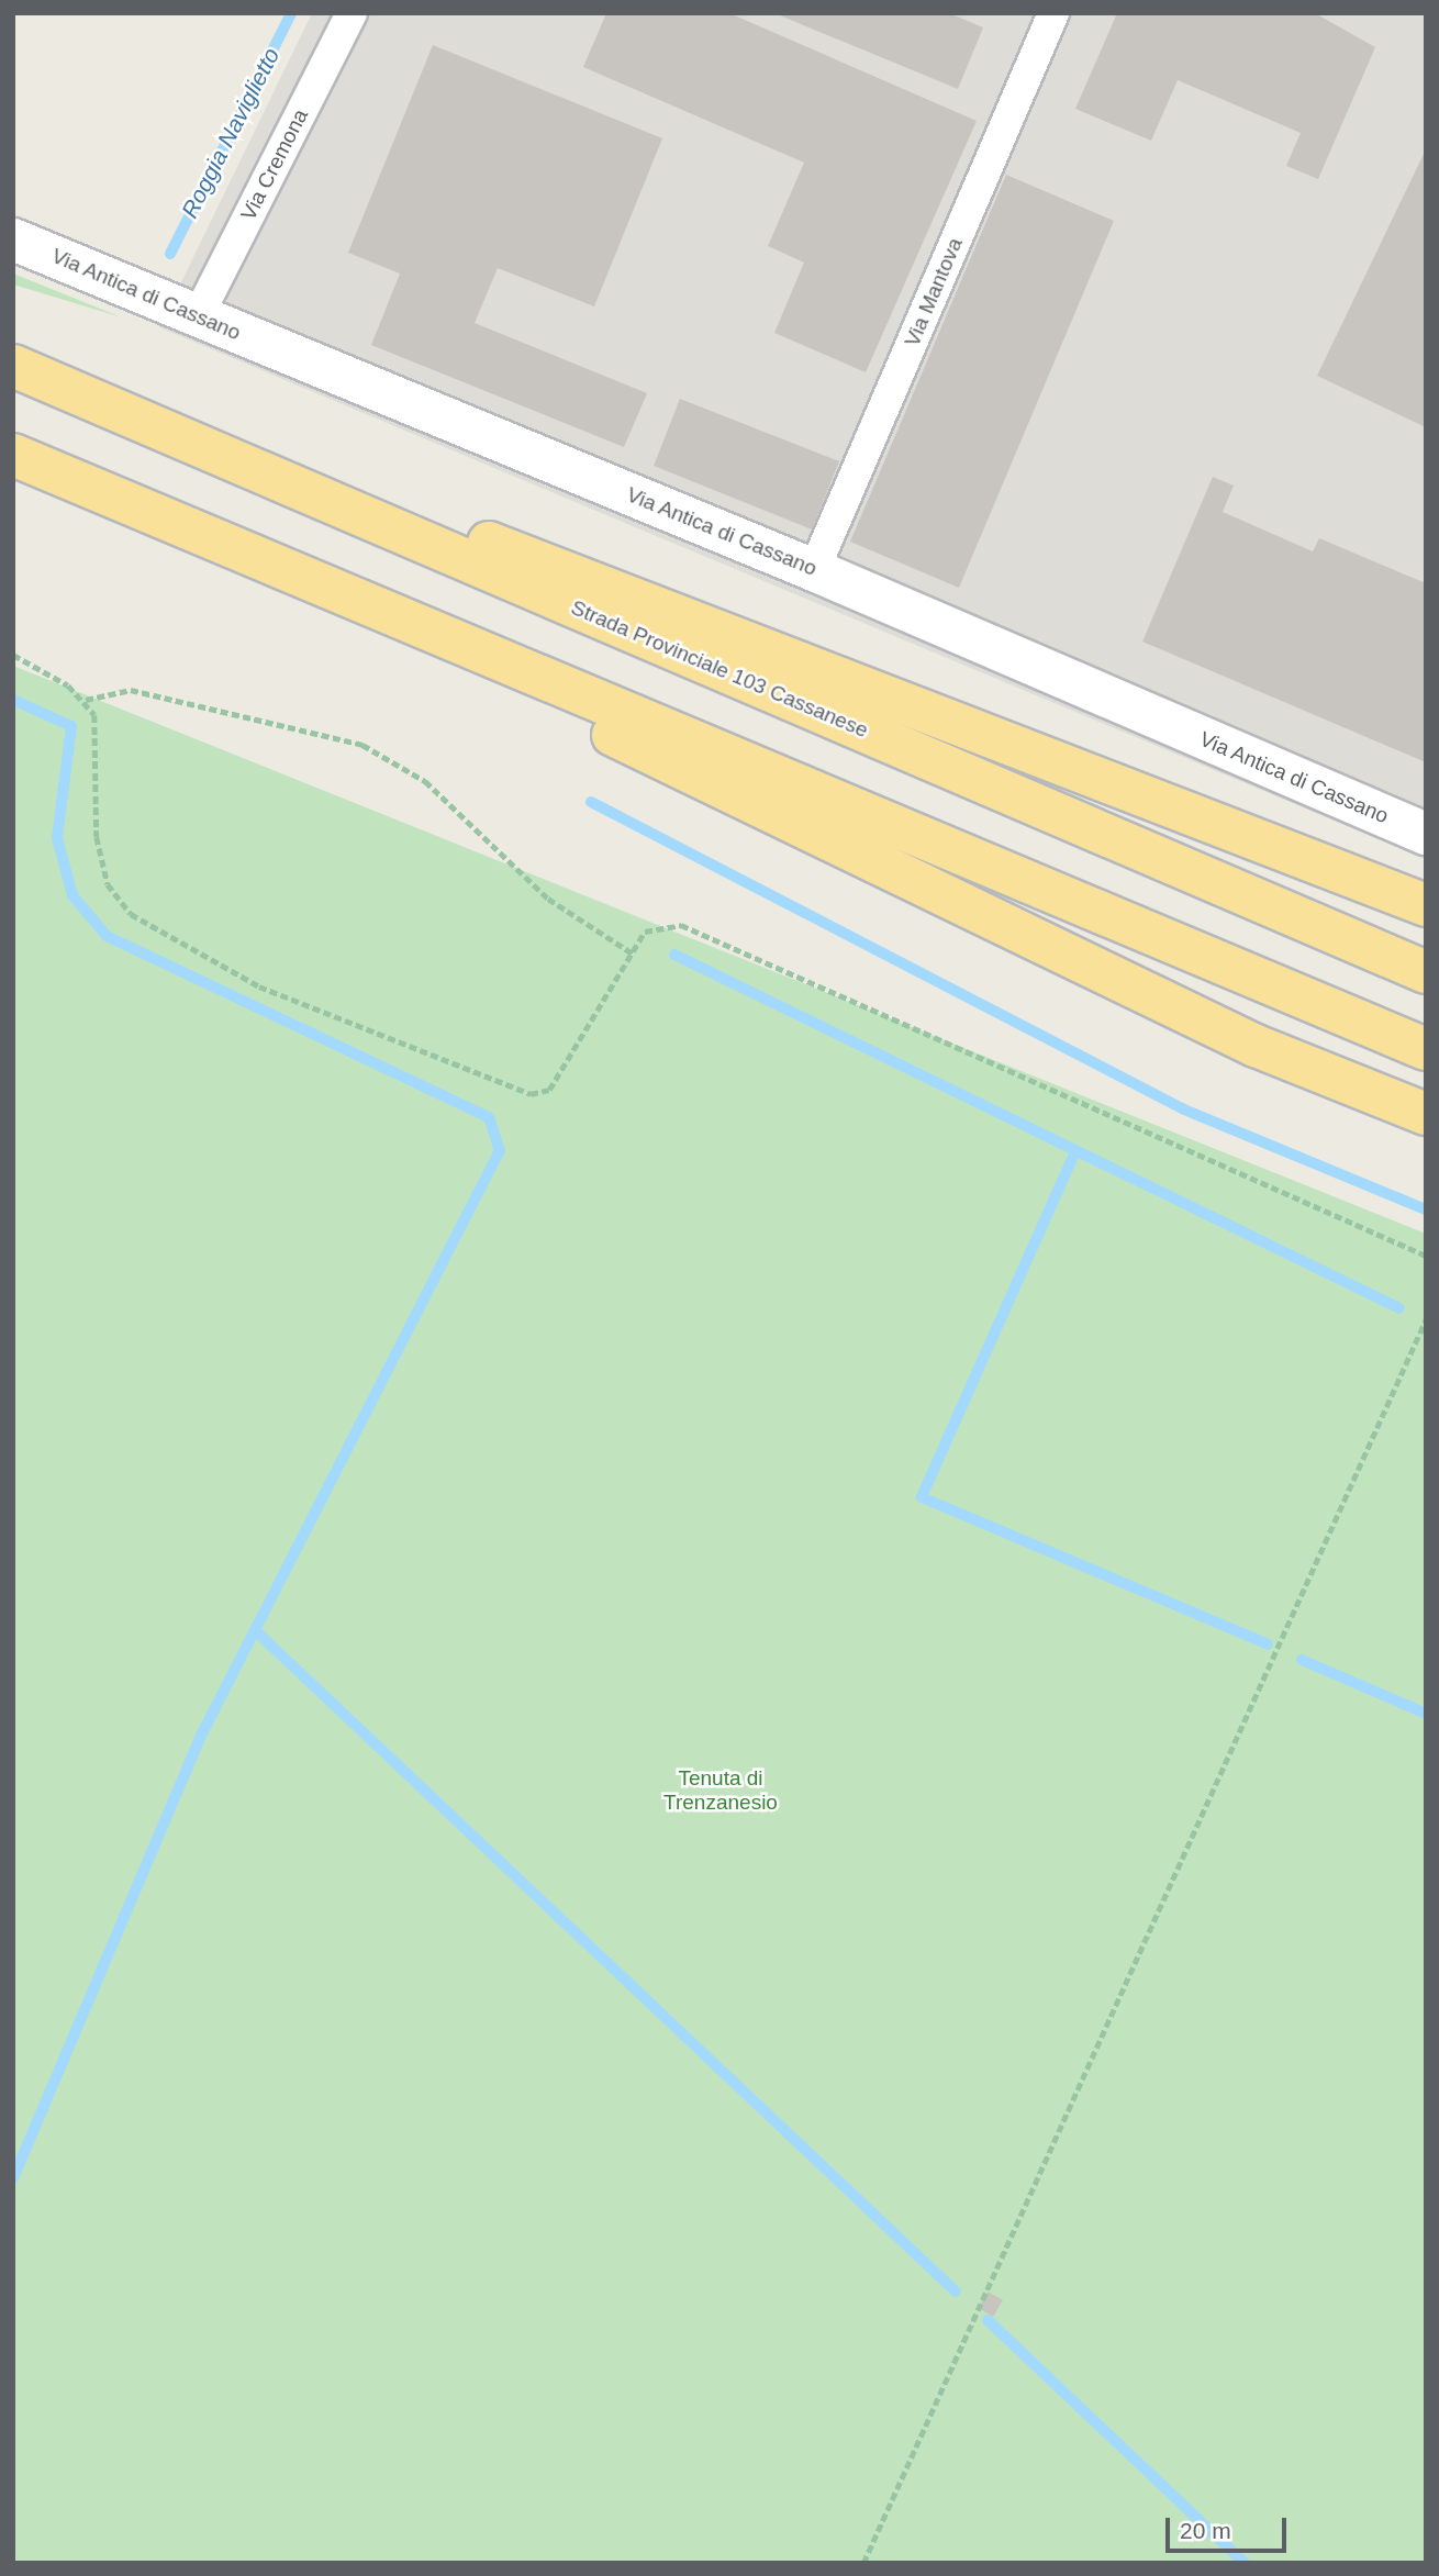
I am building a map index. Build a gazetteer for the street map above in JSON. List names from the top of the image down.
{
  "streets": {
    "highway": ["Strada Provinciale 103 Cassanese"],
    "main road": ["Via Antica di Cassano"],
    "street": ["Via Cremona", "Via Mantova"]
  },
  "crossings": [
    ["Via Cremona", "Via Antica di Cassano"],
    ["Via Mantova", "Via Antica di Cassano"]
  ],
  "water": ["Roggia Naviglietto"],
  "parks": ["Tenuta di Trenzanesio"],
  "scale_bar": "20 m"
}
